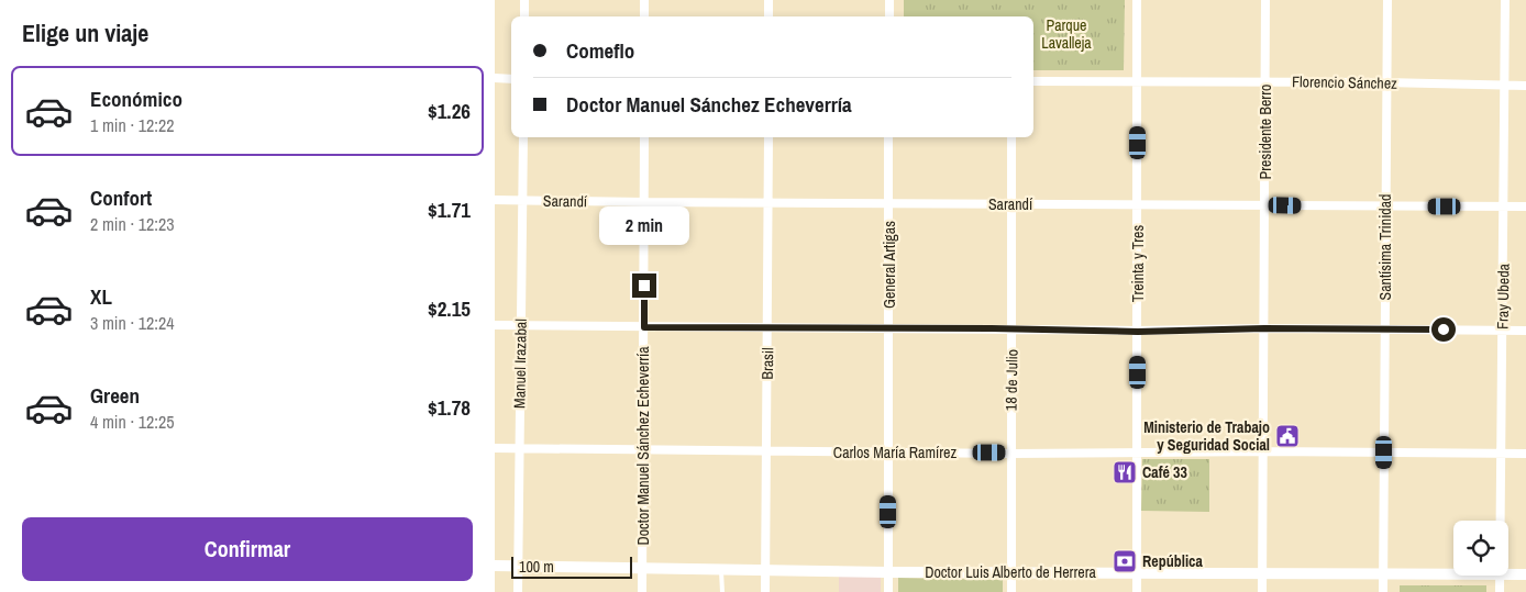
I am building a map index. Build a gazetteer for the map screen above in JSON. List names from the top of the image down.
{
  "streets": {
    "street": [
      "Florencio Sánchez",
      "Presidente Berro",
      "Sarandí",
      "Santísima Trinidad",
      "Treinta y Tres",
      "General Artigas",
      "Fray Ubeda",
      "Manuel Irazabal",
      "Brasil",
      "18 de Julio",
      "Doctor Manuel Sánchez Echeverría",
      "Carlos María Ramírez",
      "Doctor Luis Alberto de Herrera"
    ]
  },
  "crossings": [
    ["Florencio Sánchez", "Presidente Berro"],
    ["Florencio Sánchez", "Santísima Trinidad"],
    ["Florencio Sánchez", "Treinta y Tres"],
    ["Florencio Sánchez", "Fray Ubeda"],
    ["Presidente Berro", "Sarandí"],
    ["Presidente Berro", "Carlos María Ramírez"],
    ["Presidente Berro", "Doctor Luis Alberto de Herrera"],
    ["Sarandí", "Santísima Trinidad"],
    ["Sarandí", "Treinta y Tres"],
    ["Sarandí", "General Artigas"],
    ["Sarandí", "Fray Ubeda"],
    ["Sarandí", "Manuel Irazabal"],
    ["Sarandí", "Brasil"],
    ["Sarandí", "18 de Julio"],
    ["Sarandí", "Doctor Manuel Sánchez Echeverría"],
    ["Santísima Trinidad", "Carlos María Ramírez"],
    ["Santísima Trinidad", "Doctor Luis Alberto de Herrera"],
    ["Treinta y Tres", "Carlos María Ramírez"],
    ["Treinta y Tres", "Doctor Luis Alberto de Herrera"],
    ["General Artigas", "Carlos María Ramírez"],
    ["General Artigas", "Doctor Luis Alberto de Herrera"],
    ["Fray Ubeda", "Carlos María Ramírez"],
    ["Manuel Irazabal", "Carlos María Ramírez"],
    ["Manuel Irazabal", "Doctor Luis Alberto de Herrera"],
    ["Brasil", "Carlos María Ramírez"],
    ["Brasil", "Doctor Luis Alberto de Herrera"],
    ["18 de Julio", "Carlos María Ramírez"],
    ["18 de Julio", "Doctor Luis Alberto de Herrera"],
    ["Doctor Manuel Sánchez Echeverría", "Carlos María Ramírez"],
    ["Doctor Manuel Sánchez Echeverría", "Doctor Luis Alberto de Herrera"]
  ],
  "parks": ["Parque Lavalleja"],
  "places": {
    "public building": ["Ministerio de Trabajo y Seguridad Social"],
    "restaurant": ["Café 33"],
    "bank": ["República"]
  },
  "scale_bar": "100 m",
  "page": {
    "heading": "Elige un viaje",
    "banner": ["Comeflo", "Doctor Manuel Sánchez Echeverría"],
    "list": [
      {
        "name": "Económico",
        "note": "1 min · 12:22",
        "value": "$1.26"
      },
      {
        "name": "Confort",
        "note": "2 min · 12:23",
        "value": "$1.71"
      },
      {
        "name": "XL",
        "note": "3 min · 12:24",
        "value": "$2.15"
      },
      {
        "name": "Green",
        "note": "4 min · 12:25",
        "value": "$1.78"
      }
    ],
    "bubble": "2 min",
    "buttons": "Confirmar",
    "scale": "100 m"
  }
}
